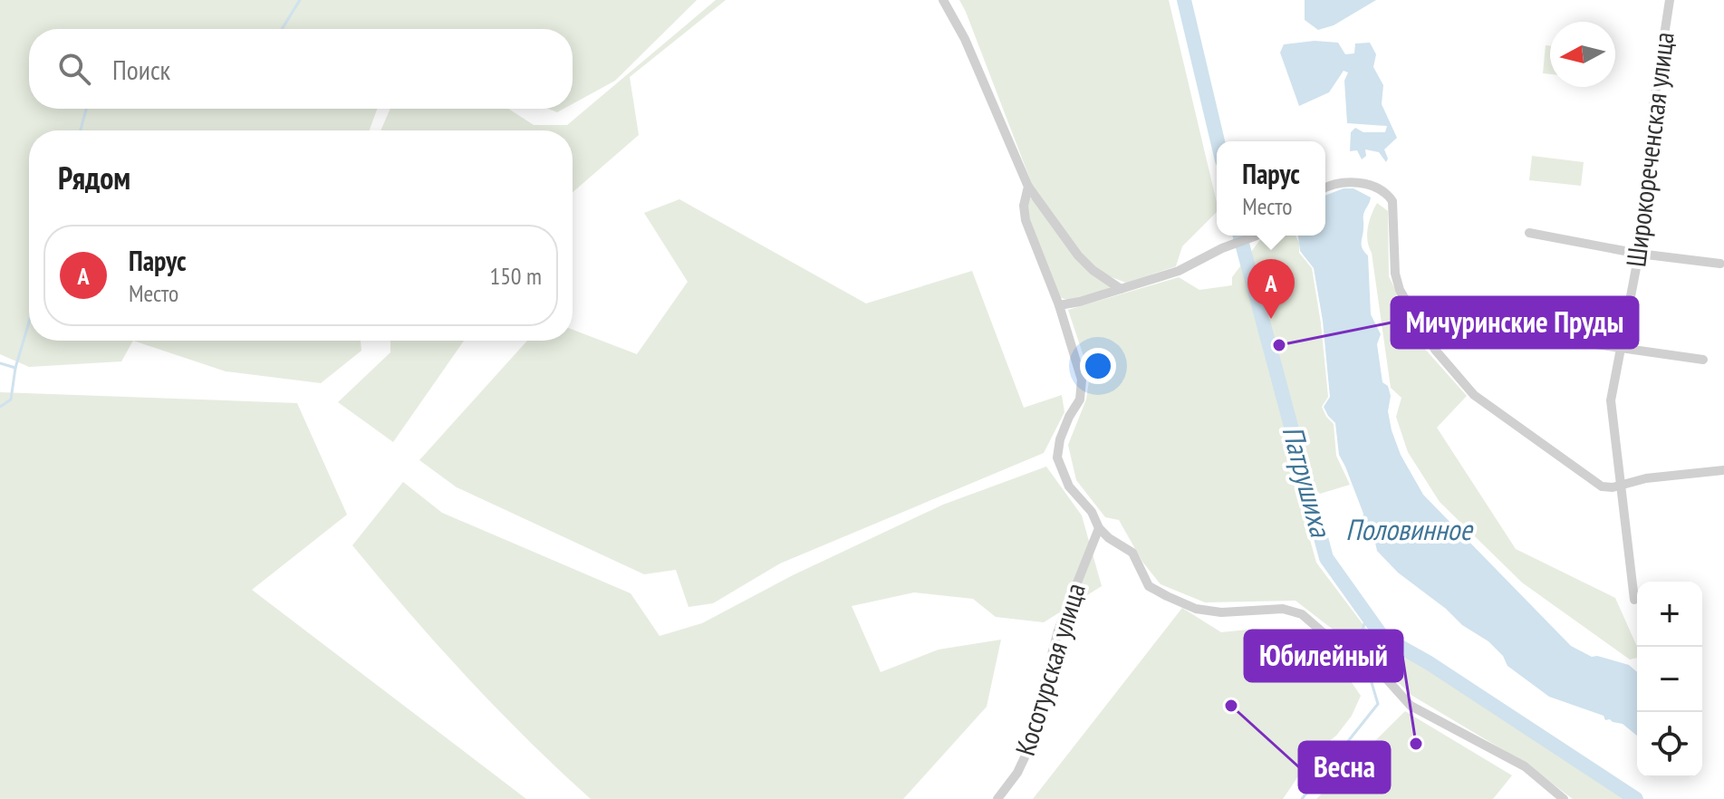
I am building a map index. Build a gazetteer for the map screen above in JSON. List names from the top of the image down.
{
  "streets": {
    "street": ["Широкореченская улица", "Косотурская улица"]
  },
  "water": ["Патрушиха", "Половинное"],
  "places": ["Мичуринские Пруды", "Весна", "Юбилейный"],
  "north": "left",
  "page": {
    "search": "Поиск",
    "heading": "Рядом",
    "popup": ["Парус", "Место"],
    "list": [
      {
        "mark": "A",
        "name": "Парус",
        "note": "Место",
        "value": "150 m"
      }
    ],
    "pins": "A",
    "map_buttons": ["+", "−"]
  }
}
